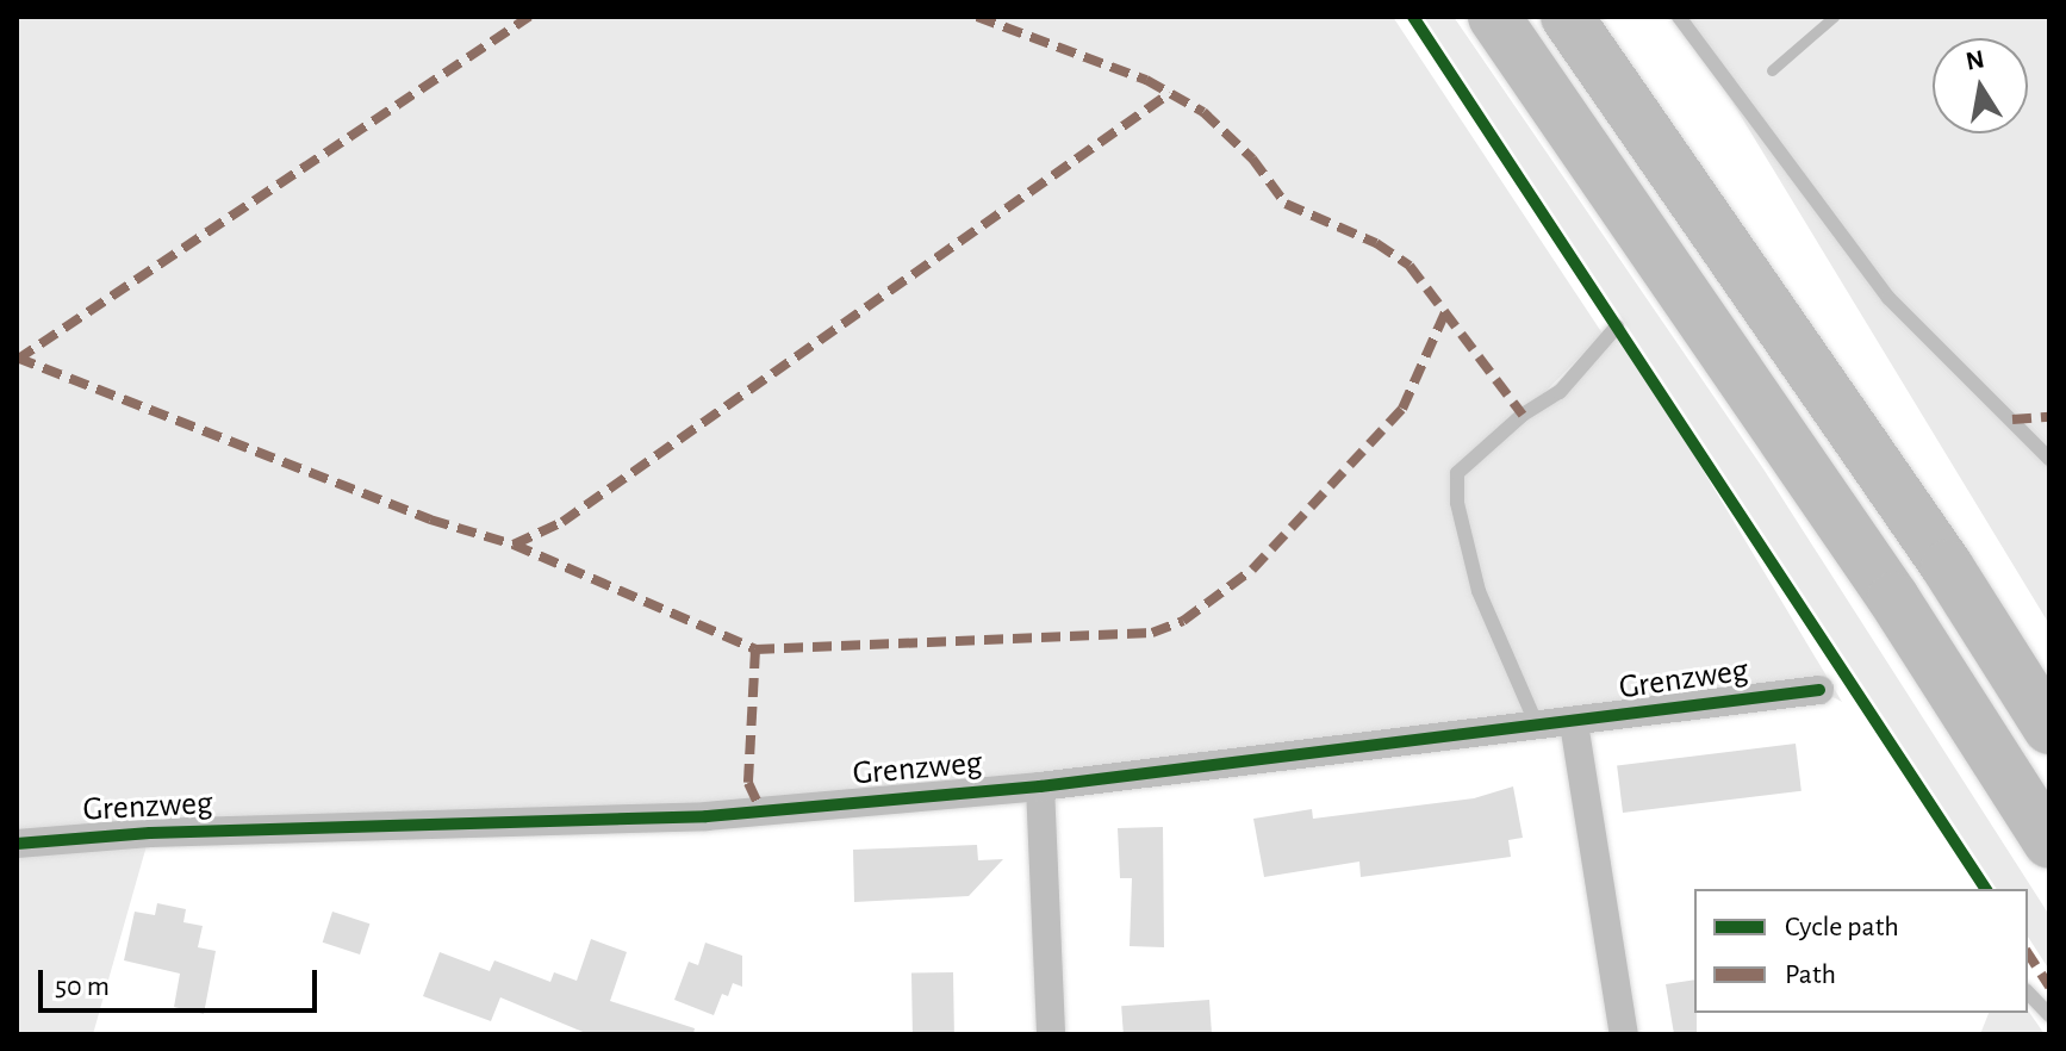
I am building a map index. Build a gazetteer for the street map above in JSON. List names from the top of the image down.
{
  "streets": {
    "street": ["Grenzweg"]
  },
  "legend": ["Cycle path", "Path"],
  "scale_bar": "50 m",
  "north": "top"
}
